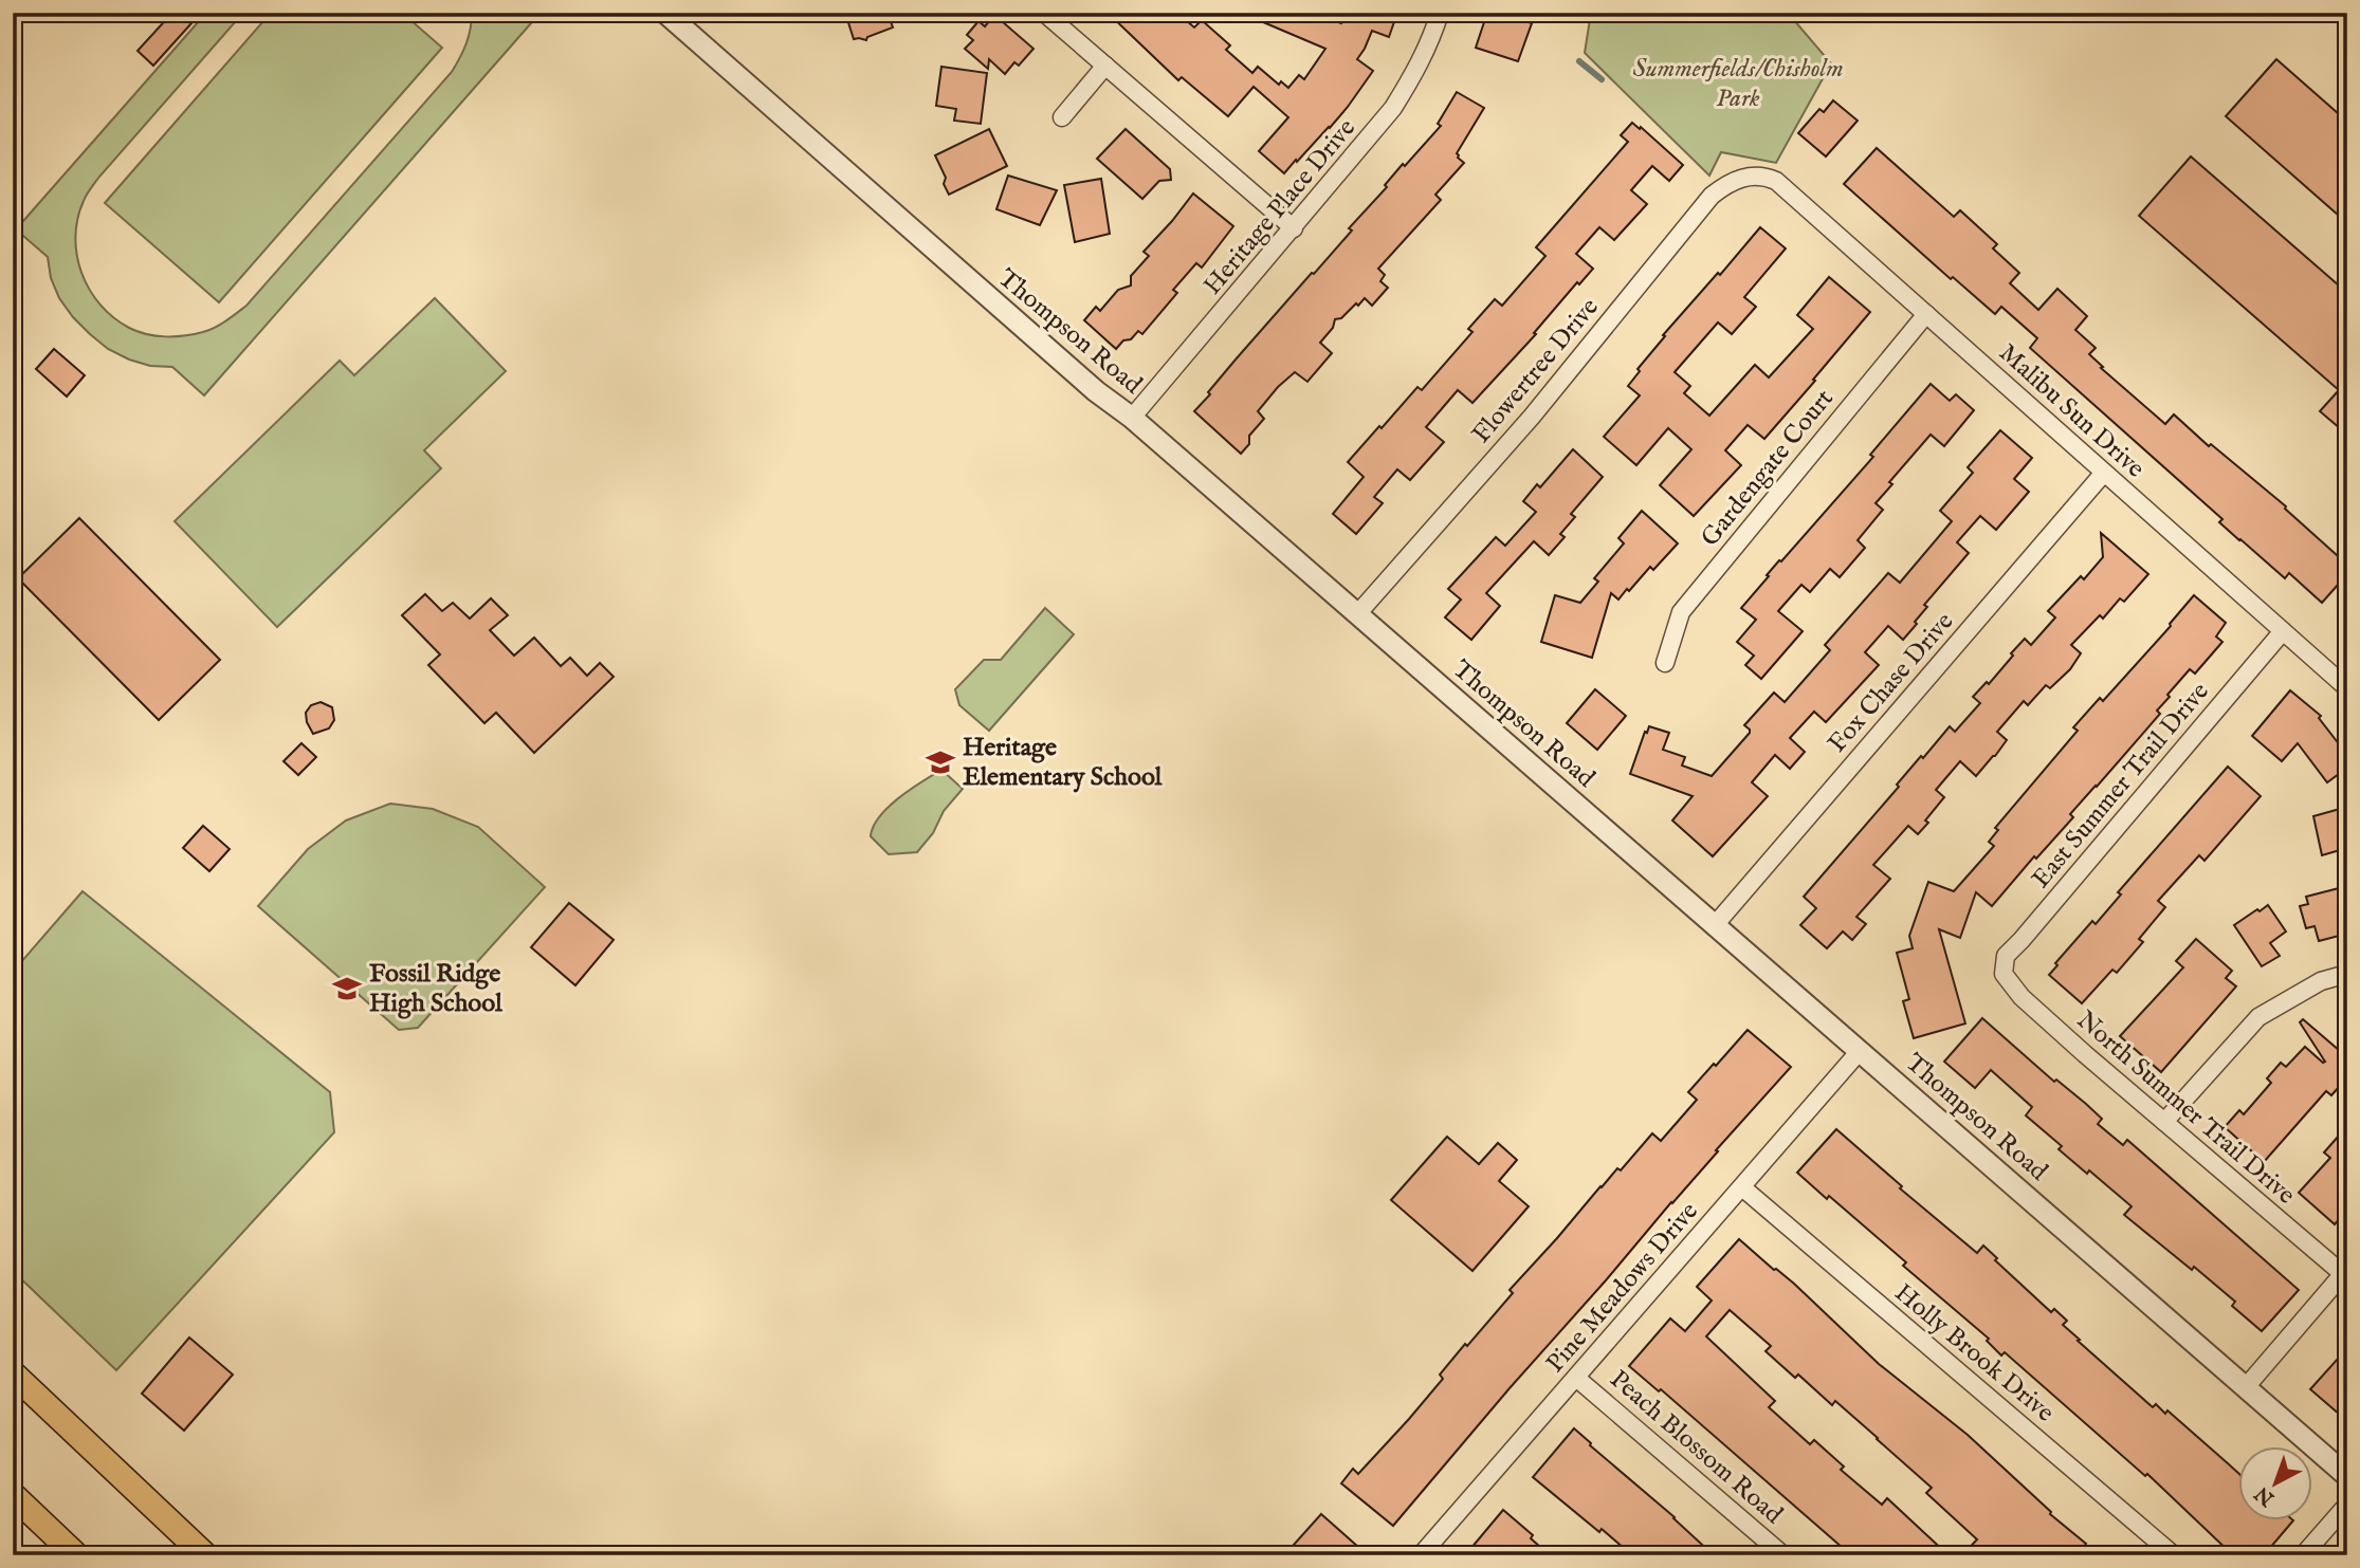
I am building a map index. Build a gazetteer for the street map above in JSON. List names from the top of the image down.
{
  "streets": {
    "street": [
      "Heritage Place Drive",
      "Thompson Road",
      "Flowertree Drive",
      "Malibu Sun Drive",
      "Gardengate Court",
      "Fox Chase Drive",
      "East Summer Trail Drive",
      "North Summer Trail Drive",
      "Pine Meadows Drive",
      "Holly Brook Drive",
      "Peach Blossom Road"
    ]
  },
  "crossings": [
    ["Heritage Place Drive", "Thompson Road"],
    ["Thompson Road", "Flowertree Drive"],
    ["Thompson Road", "Fox Chase Drive"],
    ["Thompson Road", "Pine Meadows Drive"],
    ["Flowertree Drive", "Malibu Sun Drive"],
    ["Malibu Sun Drive", "Gardengate Court"],
    ["Malibu Sun Drive", "Fox Chase Drive"],
    ["Malibu Sun Drive", "East Summer Trail Drive"],
    ["East Summer Trail Drive", "North Summer Trail Drive"],
    ["Pine Meadows Drive", "Holly Brook Drive"],
    ["Pine Meadows Drive", "Peach Blossom Road"]
  ],
  "parks": ["Summerfields/Chisholm Park"],
  "places": {
    "school or university": ["Heritage Elementary School", "Fossil Ridge High School"]
  },
  "north": "bottom left"
}
